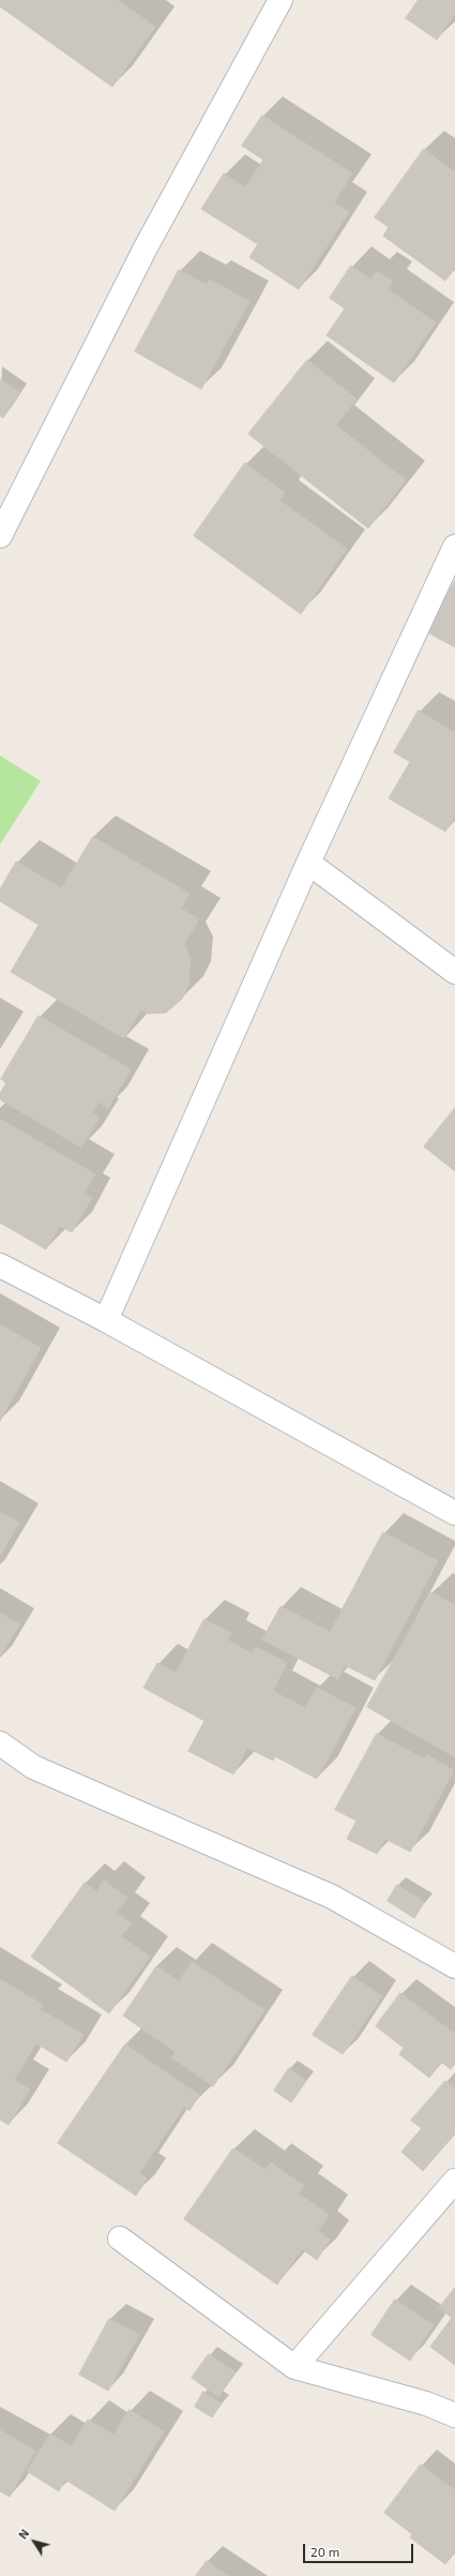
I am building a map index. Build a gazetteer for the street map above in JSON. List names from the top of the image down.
{
  "scale_bar": "20 m",
  "north": "top left"
}
